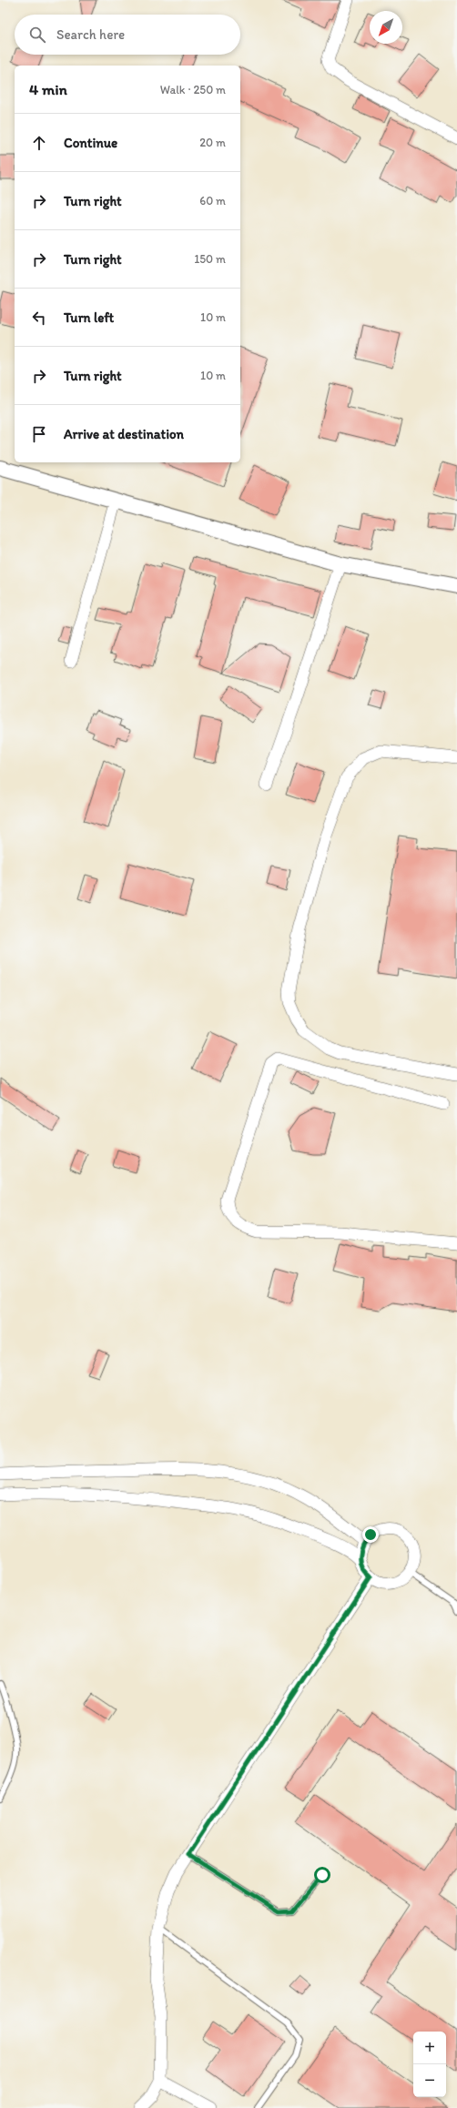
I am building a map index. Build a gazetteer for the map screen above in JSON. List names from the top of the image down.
{
  "north": "bottom left",
  "page": {
    "search": "Search here",
    "heading": ["4 min", "Walk · 250 m"],
    "list": [
      ["Continue", "20 m"],
      ["Turn right", "60 m"],
      ["Turn right", "150 m"],
      ["Turn left", "10 m"],
      ["Turn right", "10 m"],
      "Arrive at destination"
    ],
    "map_buttons": ["+", "−"]
  }
}
